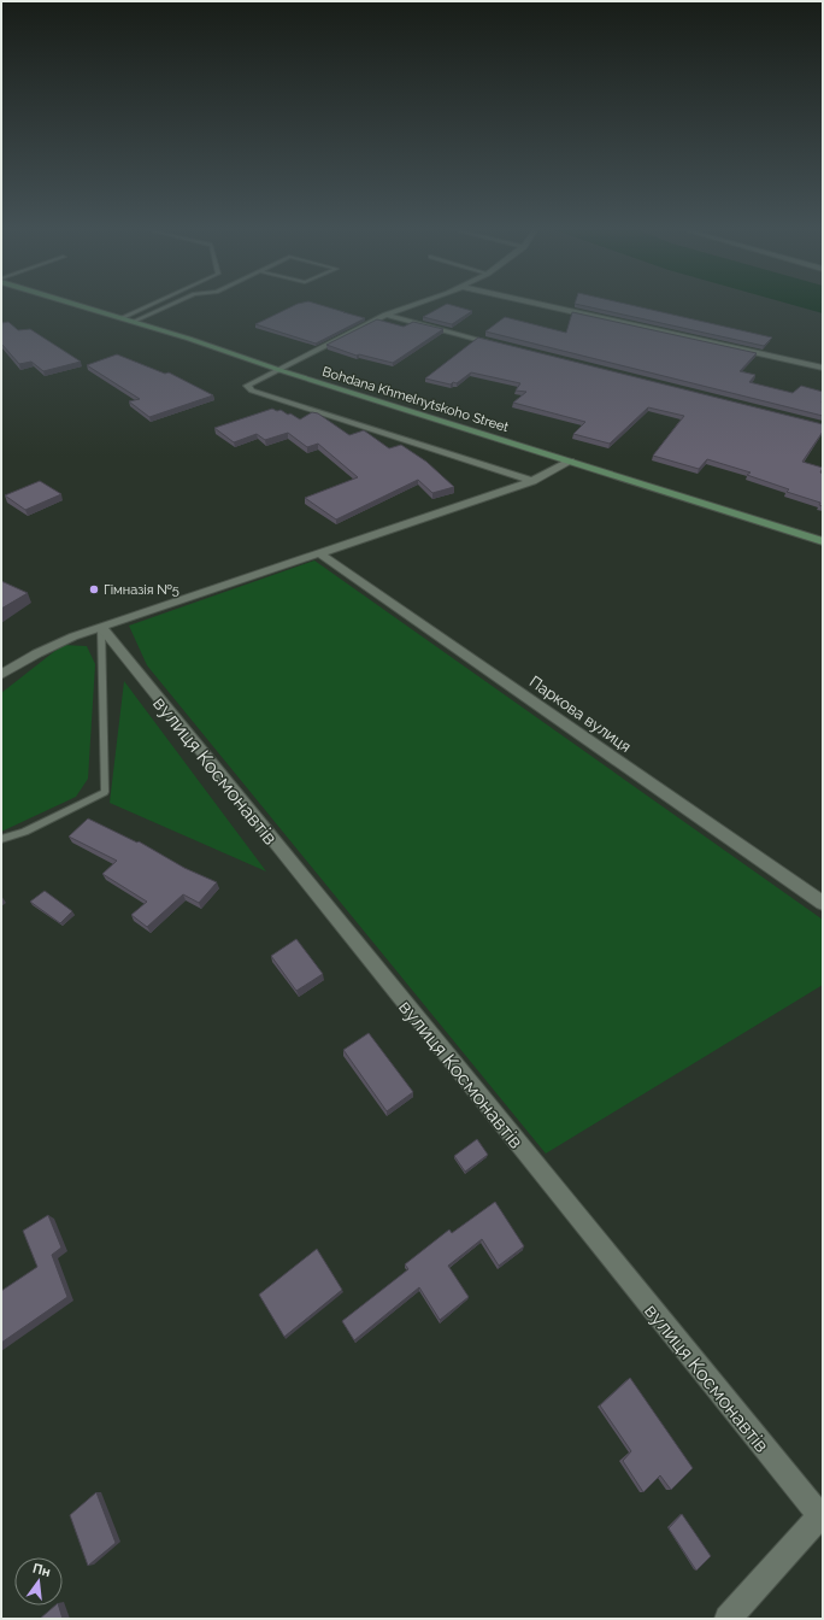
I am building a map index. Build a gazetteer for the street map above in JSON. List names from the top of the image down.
{
  "streets": {
    "main road": ["Bohdana Khmelnytskoho Street"],
    "street": ["Паркова вулиця", "вулиця Космонавтів"]
  },
  "places": ["Гімназія №5"],
  "north": "top"
}
